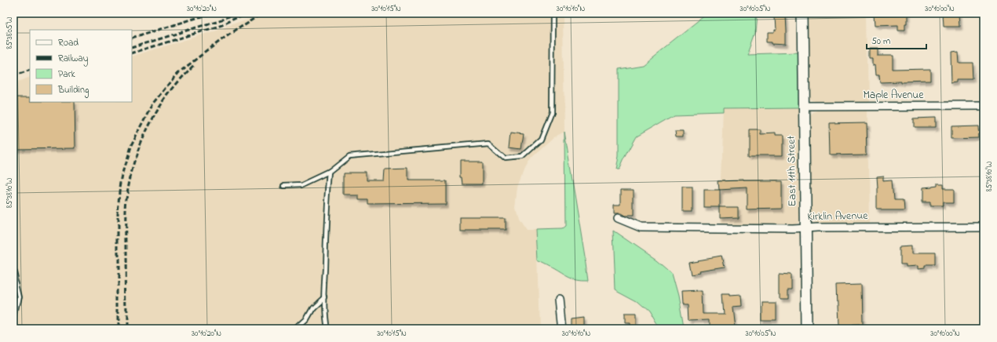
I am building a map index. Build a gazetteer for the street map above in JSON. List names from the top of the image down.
{
  "streets": {
    "main road": ["East 11th Street"],
    "street": ["Maple Avenue", "Kirklin Avenue"]
  },
  "crossings": [
    ["Maple Avenue", "East 11th Street"],
    ["East 11th Street", "Kirklin Avenue"]
  ],
  "legend": [
    "Road",
    "Railway",
    "Park",
    "Building"
  ],
  "scale_bar": "50 m",
  "coordinates": [
    "30°10'20\"N",
    "30°10'15\"N",
    "30°10'10\"N",
    "30°10'05\"N",
    "30°10'00\"N",
    "85°38'05\"W",
    "85°38'10\"W"
  ]
}
